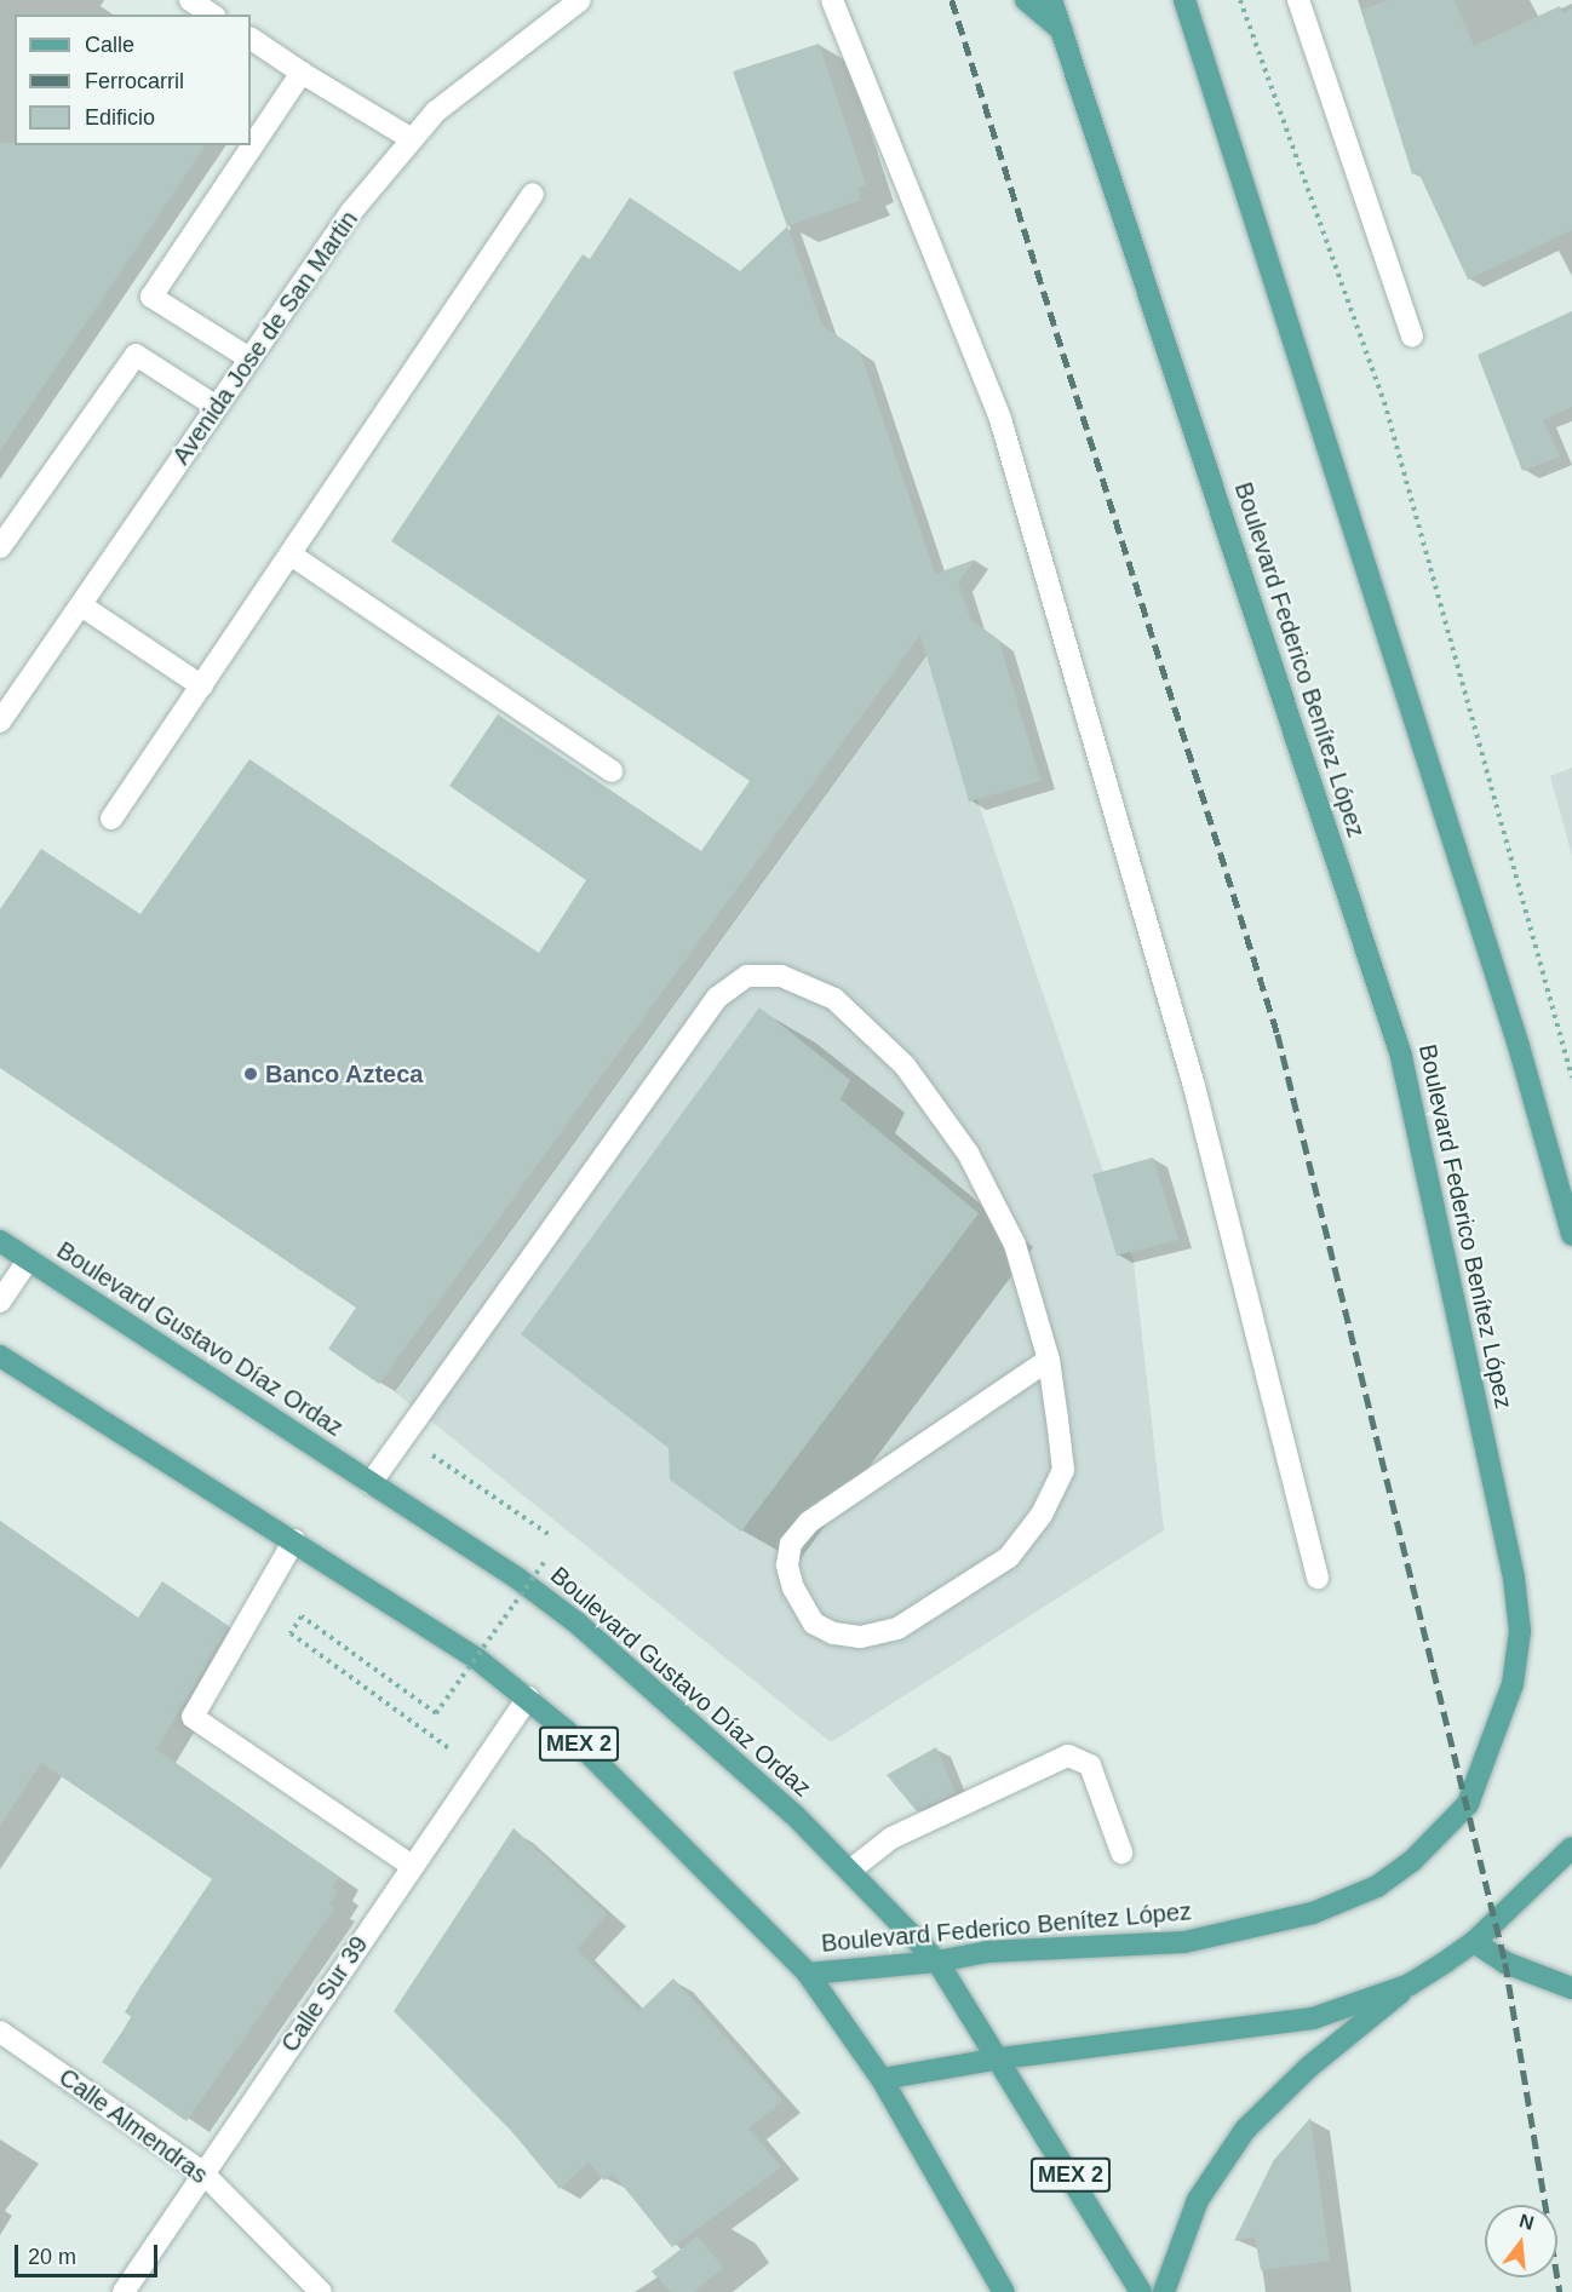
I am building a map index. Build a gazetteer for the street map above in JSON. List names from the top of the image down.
{
  "streets": {
    "main road": ["Boulevard Federico Benítez López", "Boulevard Gustavo Díaz Ordaz", "MEX 2"],
    "street": ["Avenida Jose de San Martin", "Calle Sur 39", "Calle Almendras"]
  },
  "crossings": [
    ["Boulevard Federico Benítez López", "Boulevard Gustavo Díaz Ordaz"],
    ["Boulevard Federico Benítez López", "MEX 2"],
    ["MEX 2", "Calle Sur 39"],
    ["Calle Sur 39", "Calle Almendras"]
  ],
  "places": ["Banco Azteca"],
  "legend": ["Calle", "Ferrocarril", "Edificio"],
  "scale_bar": "20 m",
  "north": "top"
}
